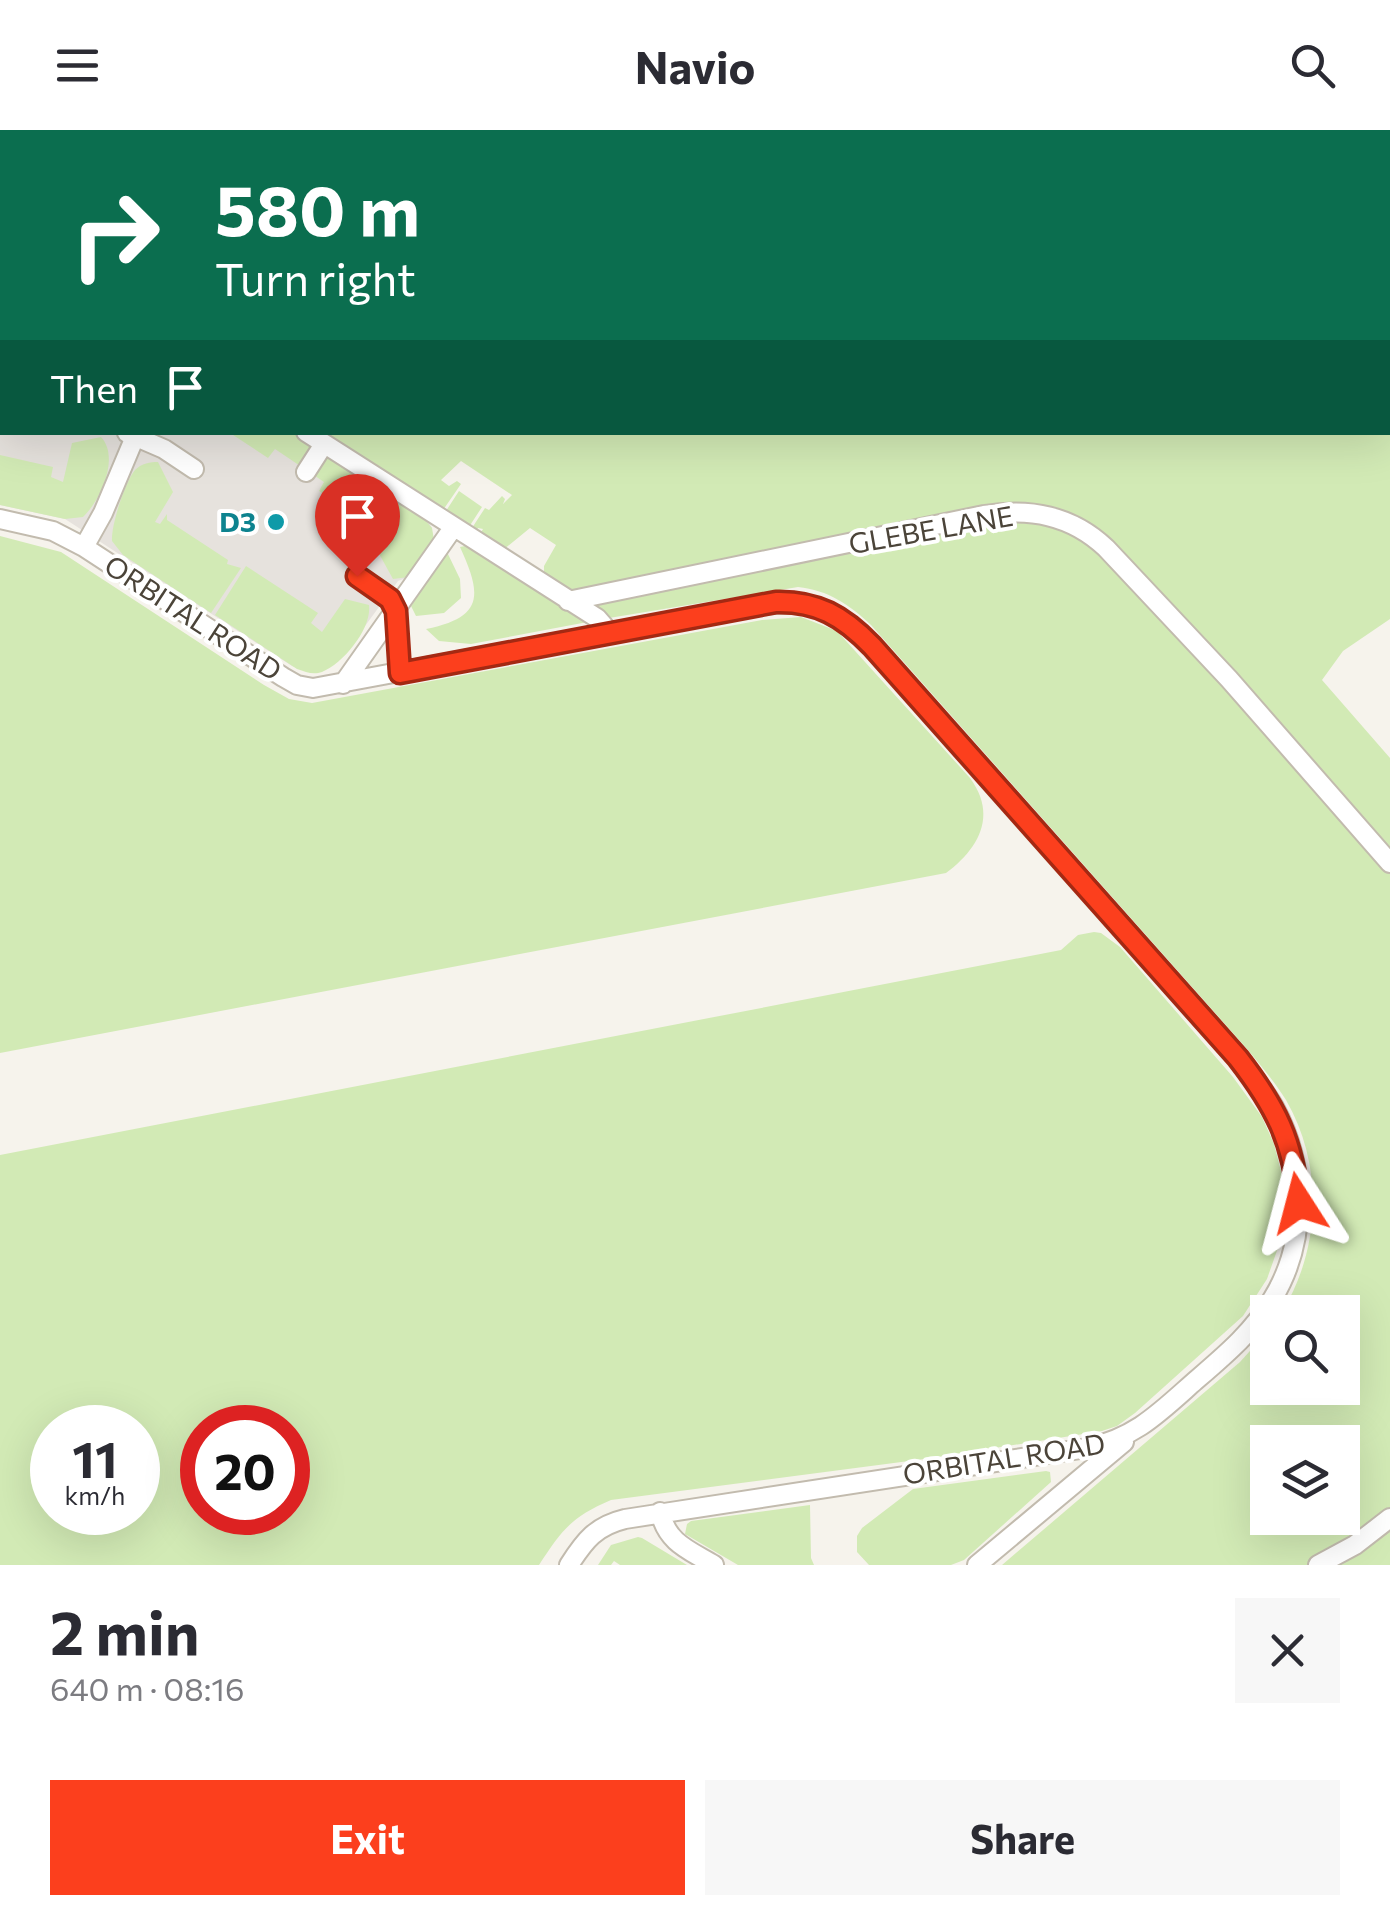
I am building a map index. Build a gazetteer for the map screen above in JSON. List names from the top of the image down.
{
  "streets": {
    "street": ["GLEBE LANE", "ORBITAL ROAD"]
  },
  "places": ["D3"],
  "page": {
    "header": "Navio",
    "turn": ["580 m", "Turn right"],
    "then": "Then",
    "speed": "11 km/h",
    "limit": "20",
    "heading": ["2 min", "640 m · 08:16"],
    "buttons": ["Exit", "Share"]
  }
}
